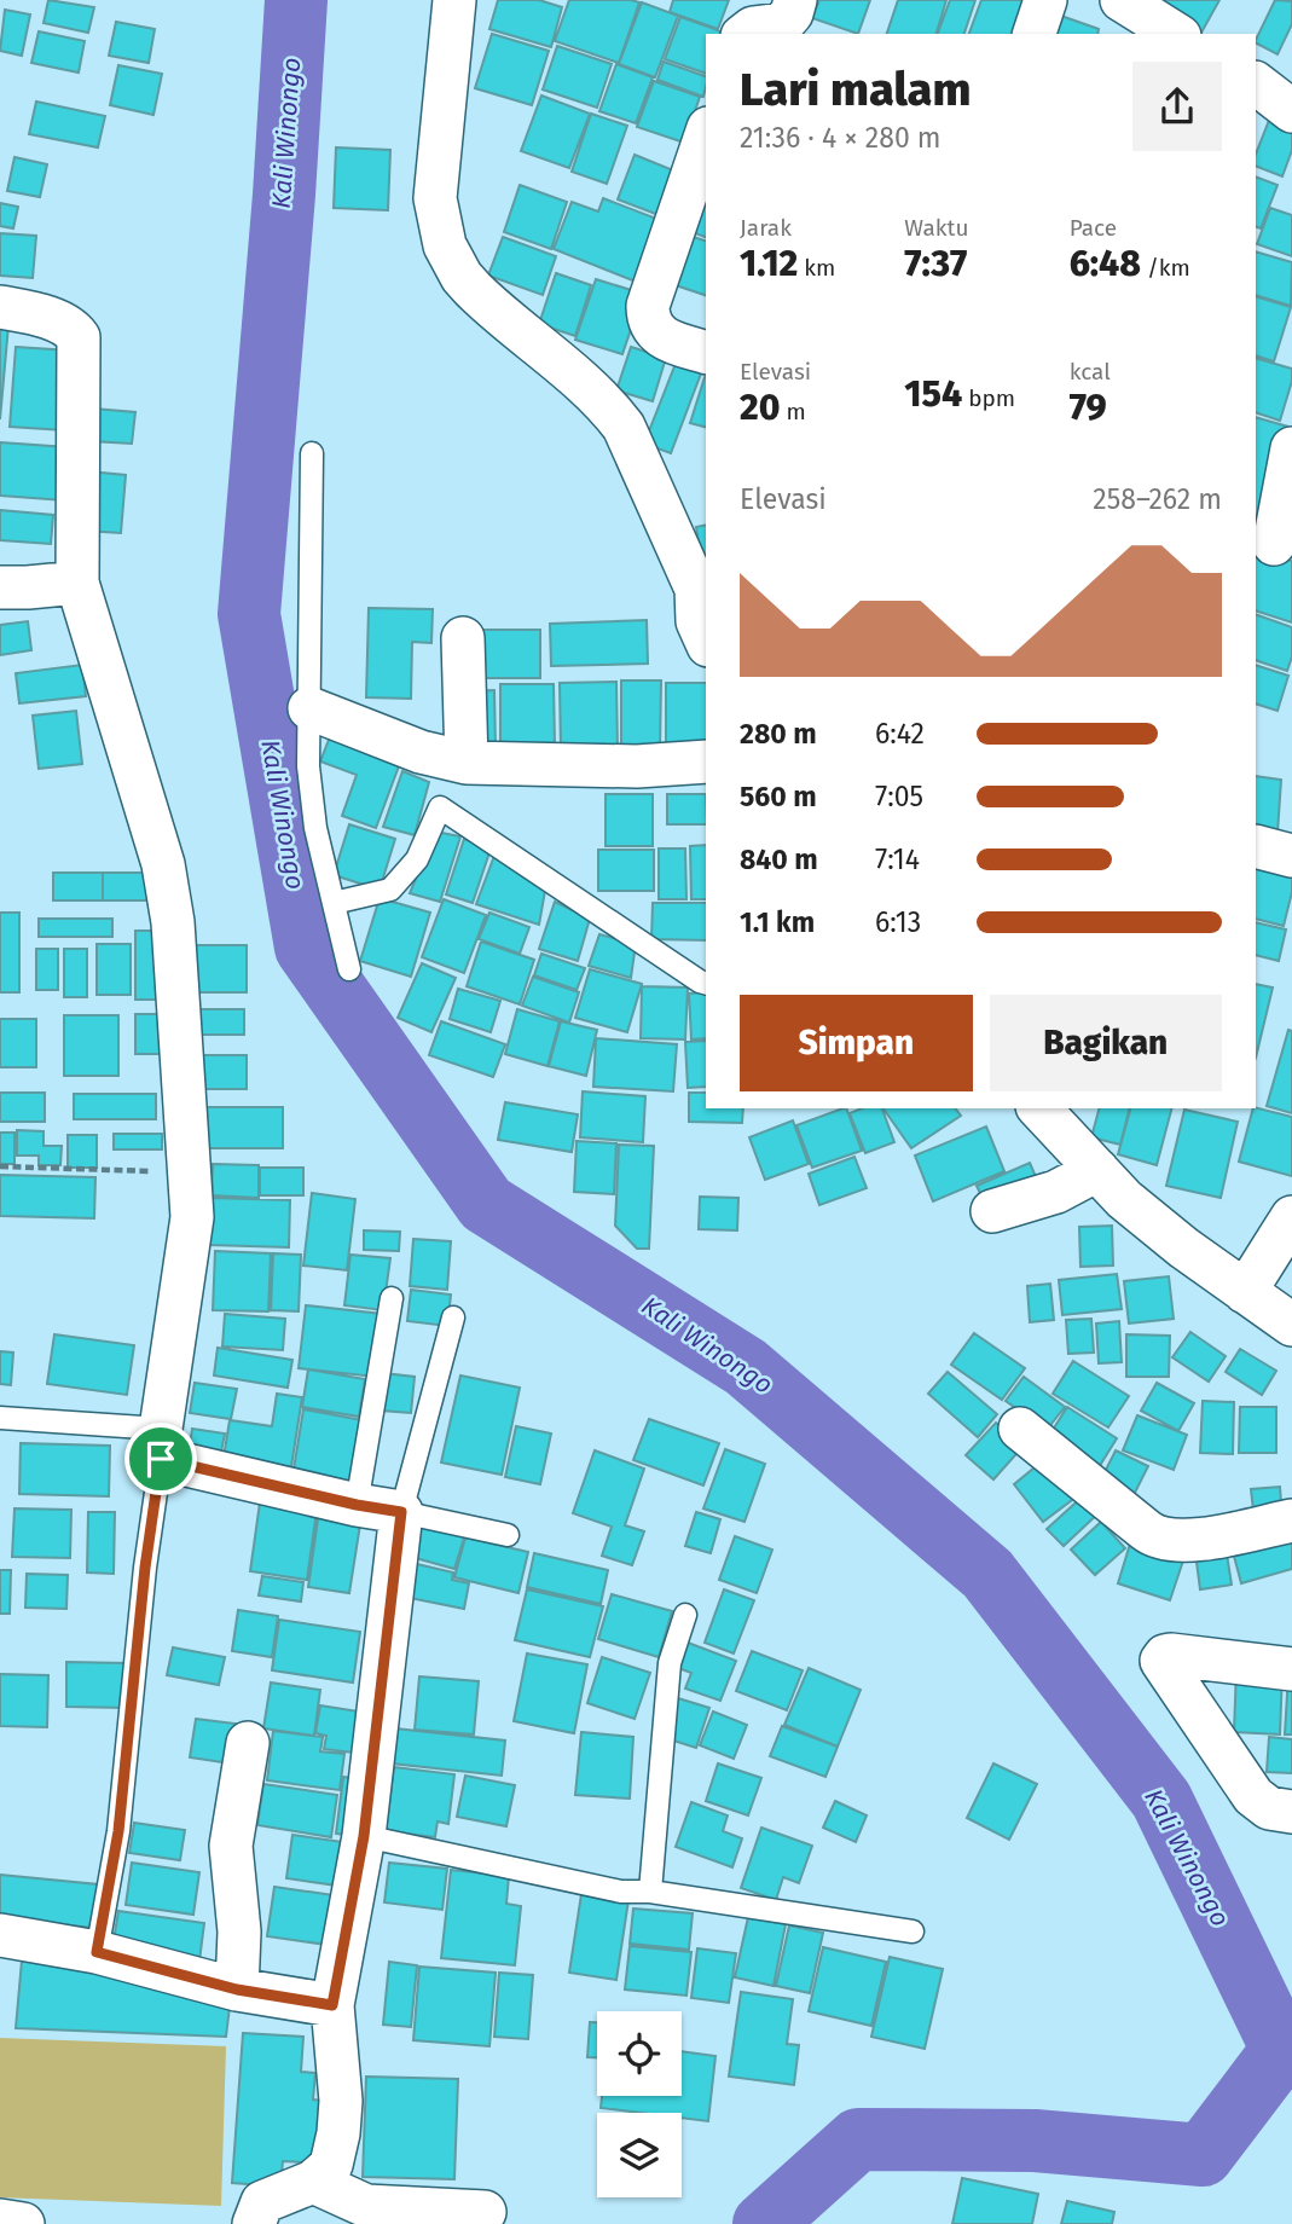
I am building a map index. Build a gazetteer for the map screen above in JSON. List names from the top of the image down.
{
  "water": ["Kali Winongo"],
  "page": {
    "heading": ["Lari malam", "21:36 · 4 × 280 m"],
    "stats": [
      ["Jarak", "1.12 km"],
      ["Waktu", "7:37"],
      ["Pace", "6:48 /km"],
      ["Elevasi", "20 m"],
      ["154 bpm"],
      ["kcal", "79"]
    ],
    "chart": ["Elevasi", "258–262 m"],
    "list": [
      {
        "name": "280 m",
        "note": "6:42"
      },
      {
        "name": "560 m",
        "note": "7:05"
      },
      {
        "name": "840 m",
        "note": "7:14"
      },
      {
        "name": "1.1 km",
        "note": "6:13"
      }
    ],
    "buttons": ["Simpan", "Bagikan"]
  }
}
